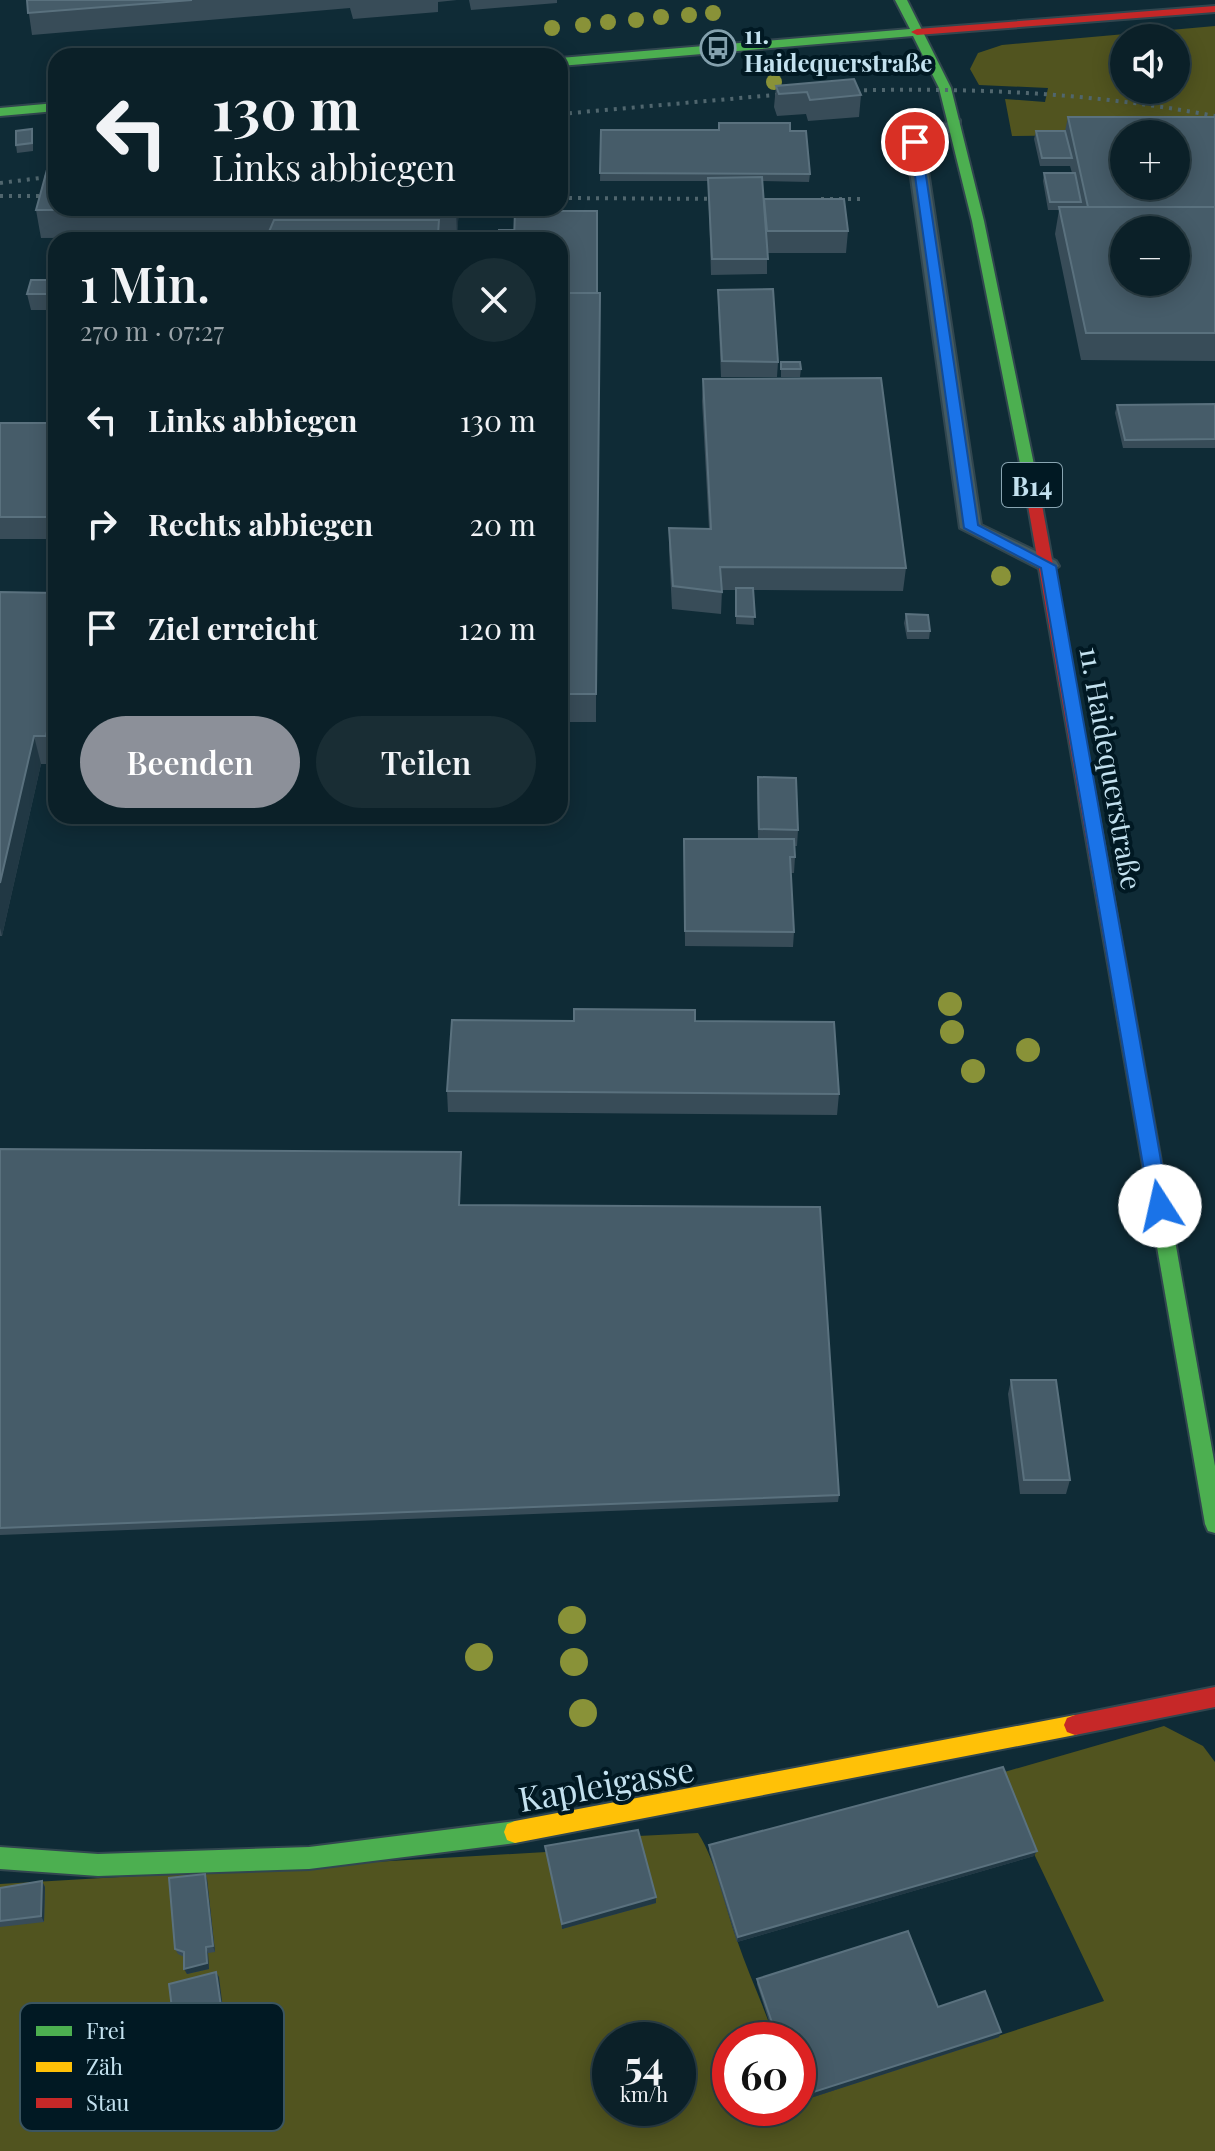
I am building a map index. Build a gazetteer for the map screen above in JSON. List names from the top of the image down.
{
  "streets": {
    "main road": ["B14", "11. Haidequerstraße", "Kapleigasse"]
  },
  "crossings": [
    ["B14", "11. Haidequerstraße"]
  ],
  "places": {
    "bus stop": ["11. Haidequerstraße"]
  },
  "legend": ["Frei", "Zäh", "Stau"],
  "page": {
    "map_buttons": ["+", "−"],
    "turn": ["130 m", "Links abbiegen"],
    "heading": ["1 Min.", "270 m · 07:27"],
    "list": [
      {
        "name": "Links abbiegen",
        "value": "130 m"
      },
      {
        "name": "Rechts abbiegen",
        "value": "20 m"
      },
      {
        "name": "Ziel erreicht",
        "value": "120 m"
      }
    ],
    "buttons": ["Beenden", "Teilen"],
    "speed": "54 km/h",
    "limit": "60"
  }
}
